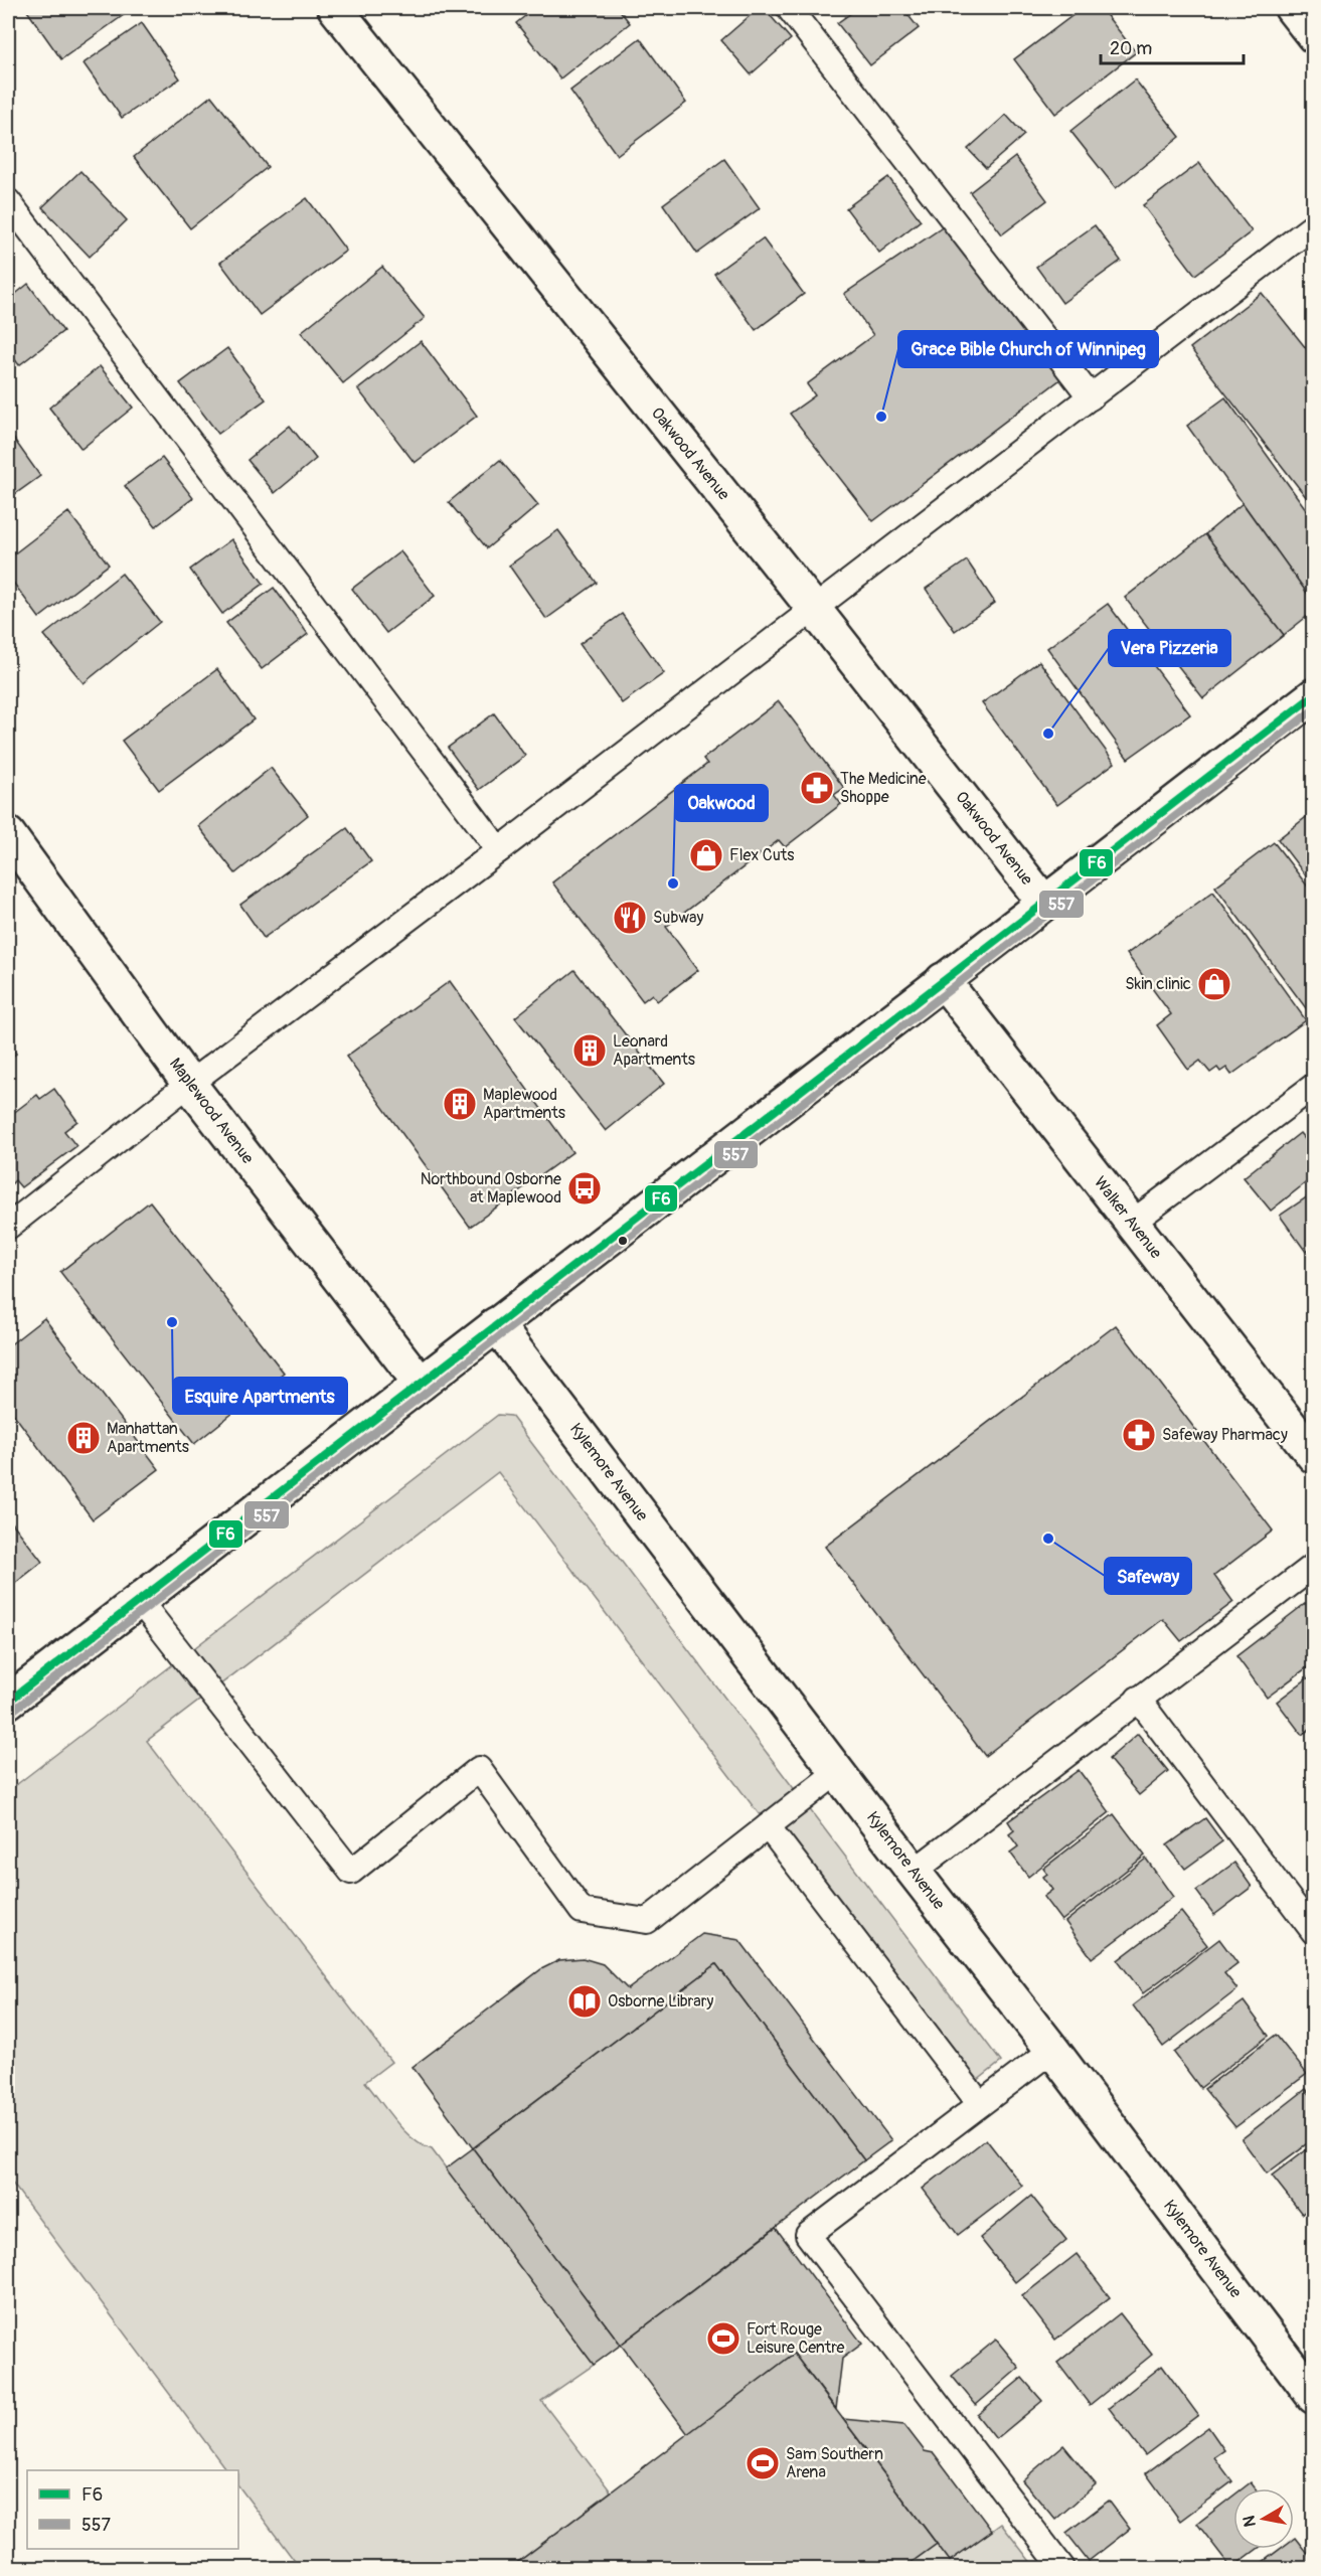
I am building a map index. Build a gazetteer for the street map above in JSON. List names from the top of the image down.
{
  "streets": {
    "street": [
      "Oakwood Avenue",
      "Maplewood Avenue",
      "Walker Avenue",
      "Kylemore Avenue"
    ]
  },
  "places": {
    "other": [
      "Grace Bible Church of Winnipeg",
      "Vera Pizzeria",
      "Oakwood",
      "Esquire Apartments",
      "Safeway"
    ],
    "pharmacy": ["The Medicine Shoppe", "Safeway Pharmacy"],
    "shop": ["Flex Cuts", "Skin clinic"],
    "restaurant": ["Subway"],
    "building": ["Leonard Apartments", "Maplewood Apartments", "Manhattan Apartments"],
    "bus stop": ["Northbound Osborne at Maplewood"],
    "library": ["Osborne Library"],
    "sports": ["Fort Rouge Leisure Centre", "Sam Southern Arena"]
  },
  "lines": ["transit line F6", "transit line 557"],
  "legend": ["F6", "557"],
  "scale_bar": "20 m",
  "north": "left"
}
